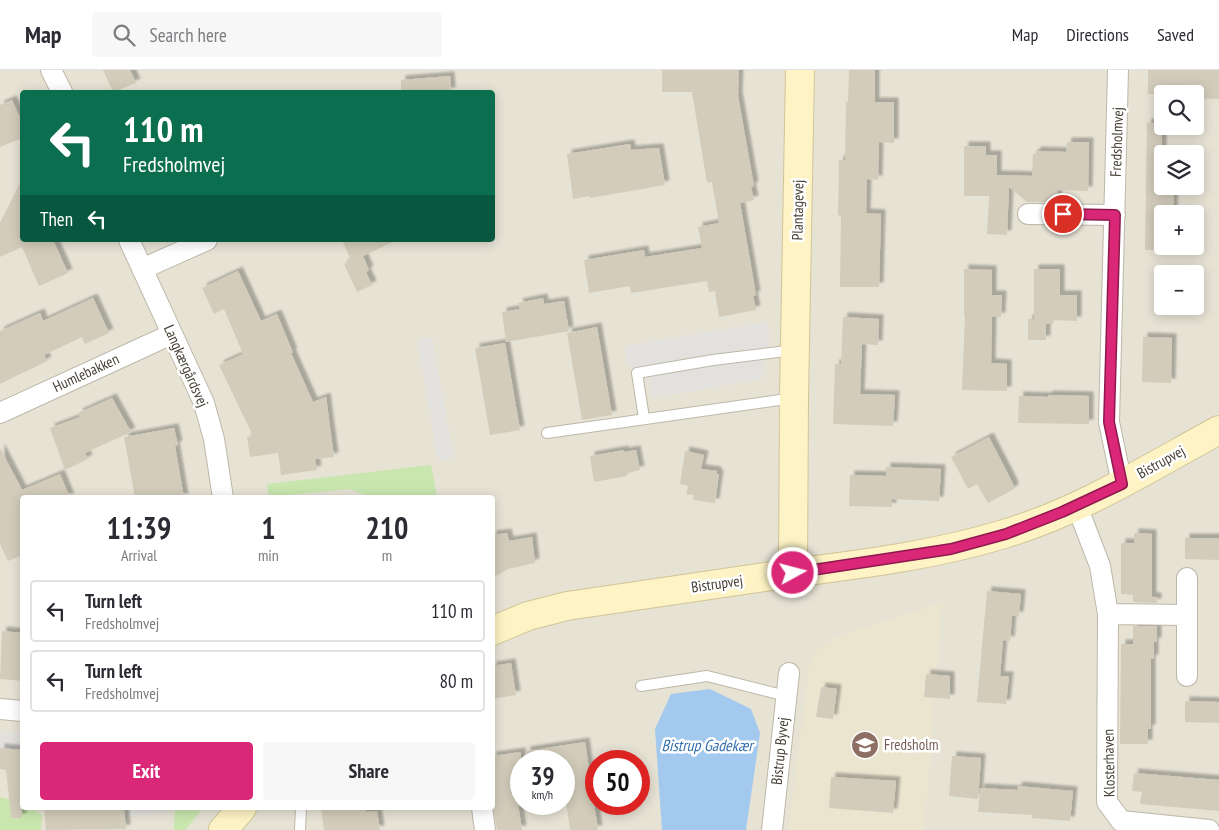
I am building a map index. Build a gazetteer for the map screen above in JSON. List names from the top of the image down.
{
  "streets": {
    "main road": ["Plantagevej", "Bistrupvej"],
    "street": [
      "Fredsholmvej",
      "Langkærgårdsvej",
      "Humlebakken",
      "Bistrup Byvej",
      "Klosterhaven"
    ]
  },
  "crossings": [
    ["Fredsholmvej", "Bistrupvej"],
    ["Plantagevej", "Bistrupvej"],
    ["Langkærgårdsvej", "Humlebakken"],
    ["Bistrupvej", "Klosterhaven"]
  ],
  "water": ["Bistrup Gadekær"],
  "places": {
    "school or university": ["Fredsholm"]
  },
  "page": {
    "header": "Map",
    "search": "Search here",
    "nav": ["Map", "Directions", "Saved"],
    "map_buttons": ["+", "−"],
    "turn": ["110 m", "Fredsholmvej"],
    "then": "Then",
    "eta": [
      "11:39",
      "Arrival",
      "1",
      "min",
      "210",
      "m"
    ],
    "list": [
      {
        "name": "Turn left",
        "note": "Fredsholmvej",
        "value": "110 m"
      },
      {
        "name": "Turn left",
        "note": "Fredsholmvej",
        "value": "80 m"
      }
    ],
    "buttons": ["Exit", "Share"],
    "speed": "39 km/h",
    "limit": "50"
  }
}
